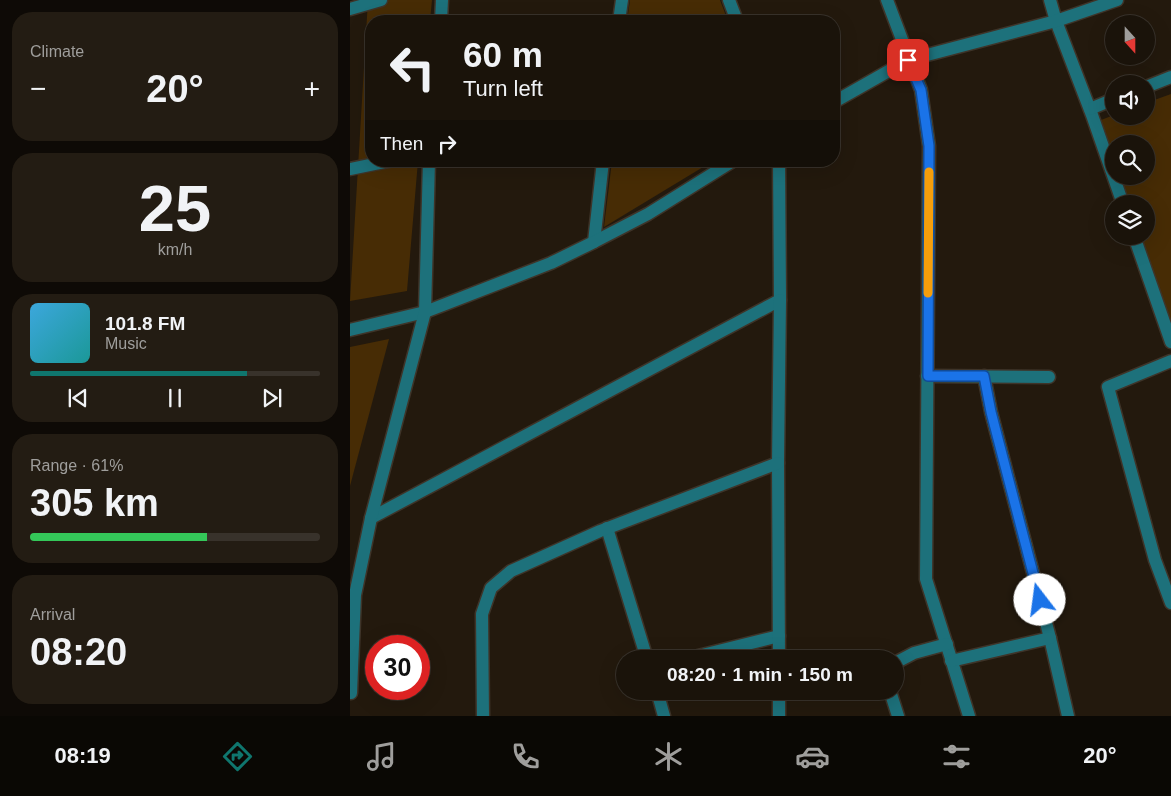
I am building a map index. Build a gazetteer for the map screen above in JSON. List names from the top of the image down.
{
  "north": "bottom",
  "page": {
    "tile": [
      "Climate",
      ["25", "km/h"],
      ["Range · 61%", "305 km"],
      ["Arrival", "08:20"]
    ],
    "turn": ["60 m", "Turn left"],
    "heat": ["−", "20°", "+"],
    "then": "Then",
    "song": ["101.8 FM", "Music"],
    "limit": "30",
    "trip": "08:20 · 1 min · 150 m",
    "tabs": ["08:19", "20°"]
  }
}
